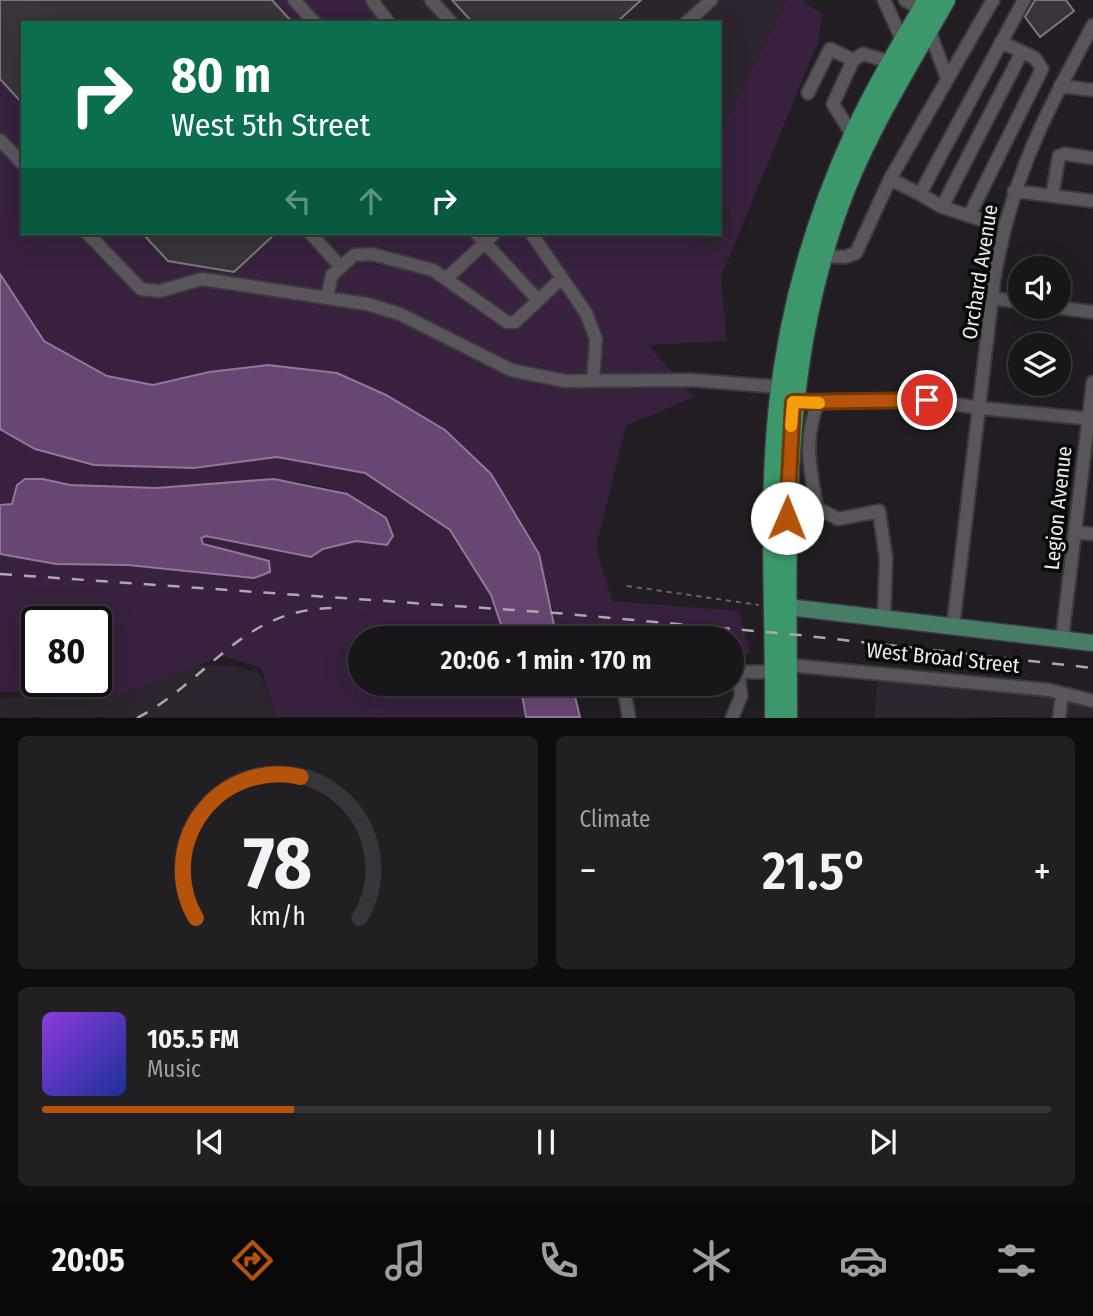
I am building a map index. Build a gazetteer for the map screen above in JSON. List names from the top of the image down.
{
  "streets": {
    "main road": ["West Broad Street"],
    "street": ["Orchard Avenue", "Legion Avenue"]
  },
  "crossings": [
    ["Orchard Avenue", "West Broad Street"],
    ["Legion Avenue", "West Broad Street"]
  ],
  "page": {
    "turn": ["80 m", "West 5th Street"],
    "limit": "80",
    "trip": "20:06 · 1 min · 170 m",
    "tile": "Climate",
    "heat": ["−", "21.5°", "+"],
    "song": ["105.5 FM", "Music"],
    "tabs": "20:05",
    "gauge": ["78", "km/h"]
  }
}
